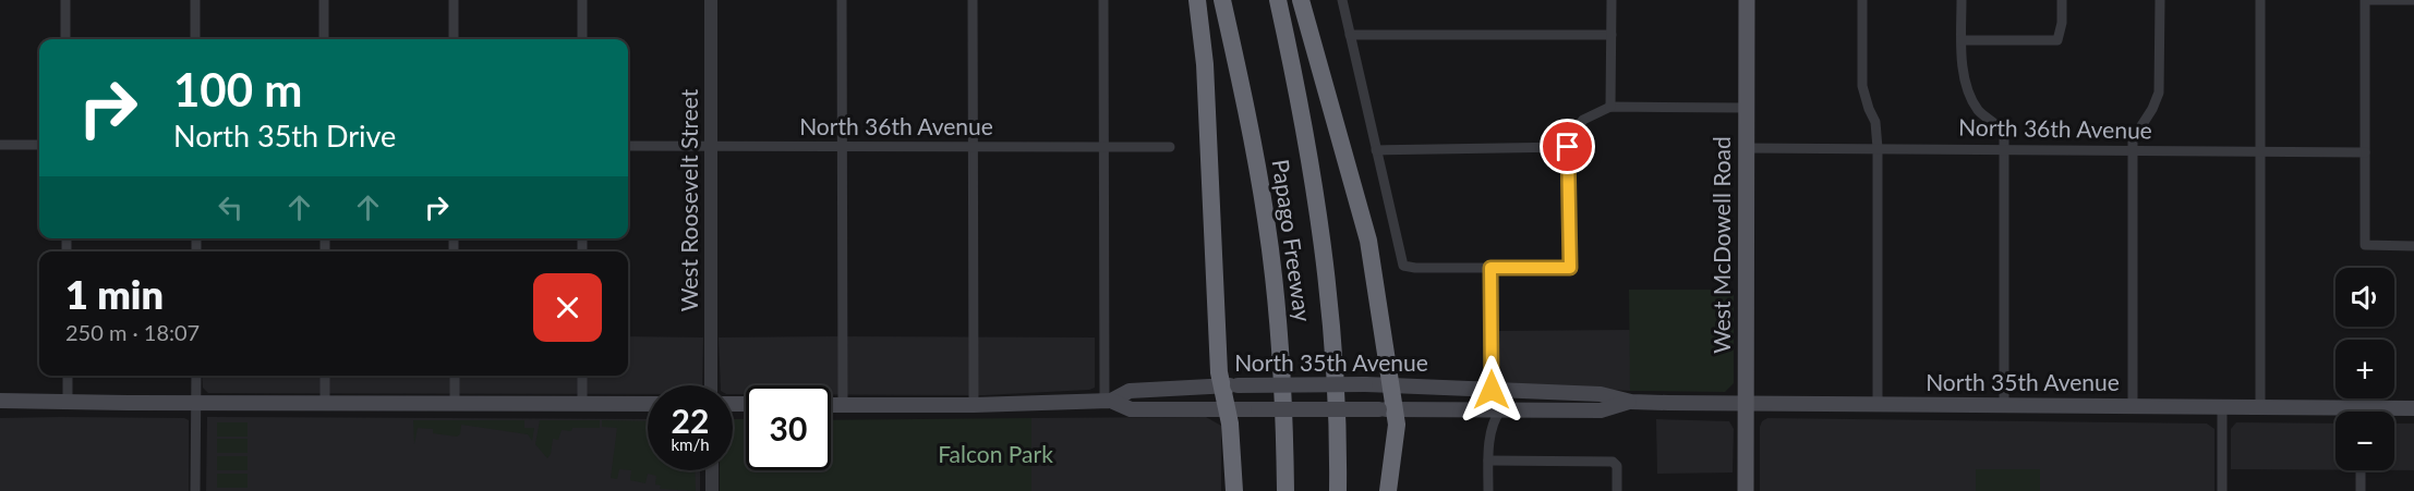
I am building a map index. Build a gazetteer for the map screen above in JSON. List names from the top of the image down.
{
  "streets": {
    "highway": ["Papago Freeway"],
    "main road": ["West McDowell Road", "North 35th Avenue"],
    "street": ["North 36th Avenue", "West Roosevelt Street"]
  },
  "crossings": [
    ["North 36th Avenue", "West Roosevelt Street"],
    ["North 36th Avenue", "West McDowell Road"],
    ["West McDowell Road", "North 35th Avenue"]
  ],
  "parks": ["Falcon Park"],
  "page": {
    "turn": ["100 m", "North 35th Drive"],
    "heading": ["1 min", "250 m · 18:07"],
    "map_buttons": ["+", "−"],
    "speed": "22 km/h",
    "limit": "30"
  }
}
